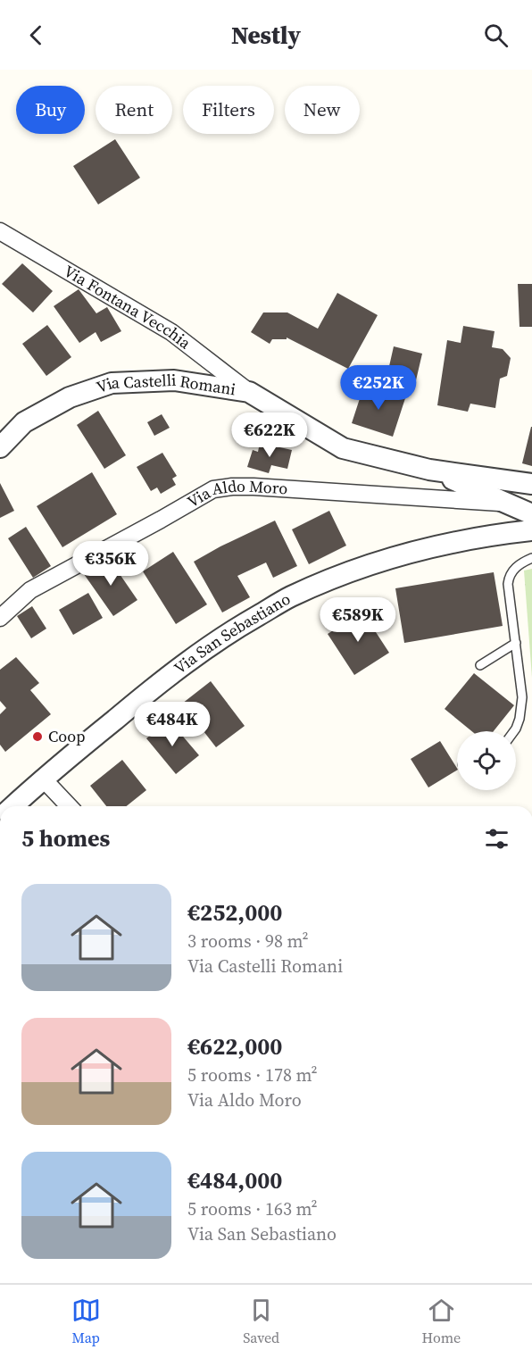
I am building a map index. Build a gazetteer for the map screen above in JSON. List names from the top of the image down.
{
  "streets": {
    "street": [
      "Via Fontana Vecchia",
      "Via Castelli Romani",
      "Via Aldo Moro",
      "Via San Sebastiano"
    ]
  },
  "crossings": [
    ["Via Fontana Vecchia", "Via Castelli Romani"]
  ],
  "places": ["Coop"],
  "page": {
    "header": "Nestly",
    "chip": [
      "Buy",
      "Rent",
      "Filters",
      "New"
    ],
    "price": [
      "€252K",
      "€622K",
      "€356K",
      "€589K",
      "€484K"
    ],
    "heading": "5 homes",
    "list": [
      {
        "name": "€252,000",
        "note": "3 rooms · 98 m² · Via Castelli Romani"
      },
      {
        "name": "€622,000",
        "note": "5 rooms · 178 m² · Via Aldo Moro"
      },
      {
        "name": "€484,000",
        "note": "5 rooms · 163 m² · Via San Sebastiano"
      }
    ],
    "tabs": ["Map", "Saved", "Home"]
  }
}
